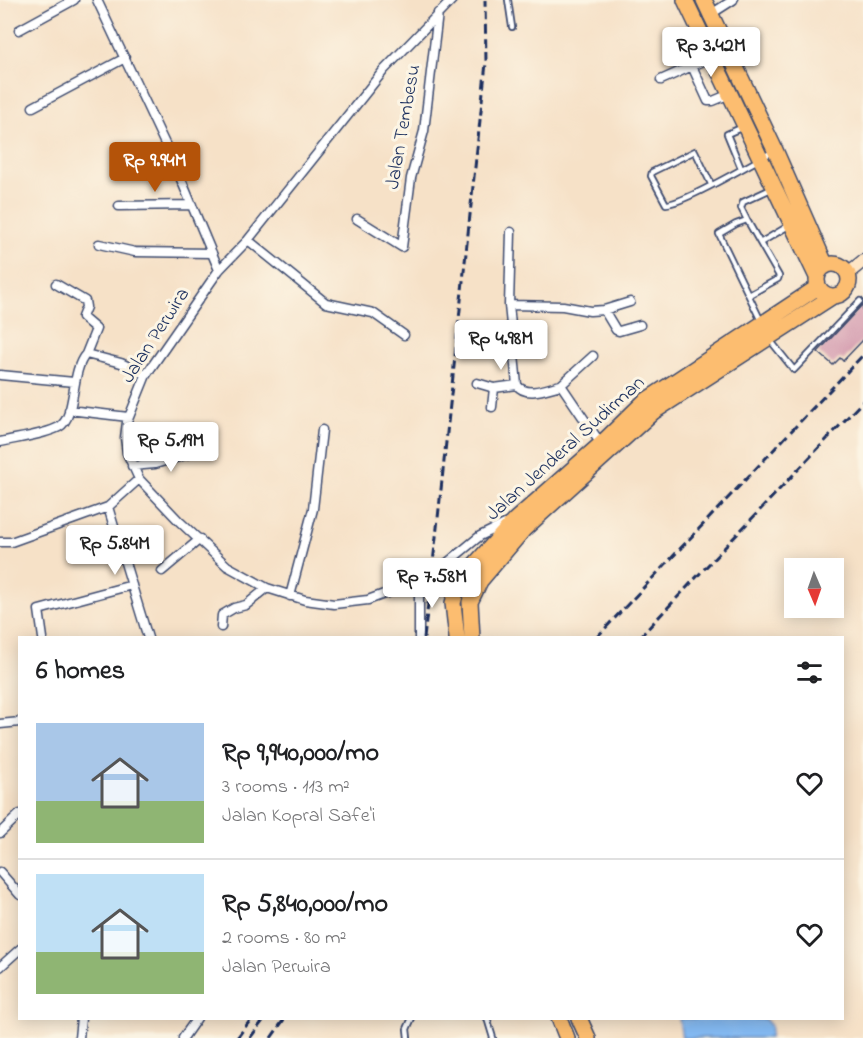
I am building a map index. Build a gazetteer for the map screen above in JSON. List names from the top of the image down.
{
  "streets": {
    "highway": ["Jalan Jenderal Sudirman"],
    "street": ["Jalan Tembesu", "Jalan Perwira"]
  },
  "crossings": [
    ["Jalan Tembesu", "Jalan Perwira"],
    ["Jalan Perwira", "Jalan Jenderal Sudirman"]
  ],
  "north": "bottom",
  "page": {
    "price": [
      "Rp 3.42M",
      "Rp 9.94M",
      "Rp 4.98M",
      "Rp 5.19M",
      "Rp 5.84M",
      "Rp 7.58M"
    ],
    "heading": "6 homes",
    "list": [
      {
        "name": "Rp 9,940,000/mo",
        "note": "3 rooms · 113 m² · Jalan Kopral Safe'i"
      },
      {
        "name": "Rp 5,840,000/mo",
        "note": "2 rooms · 80 m² · Jalan Perwira"
      }
    ]
  }
}
